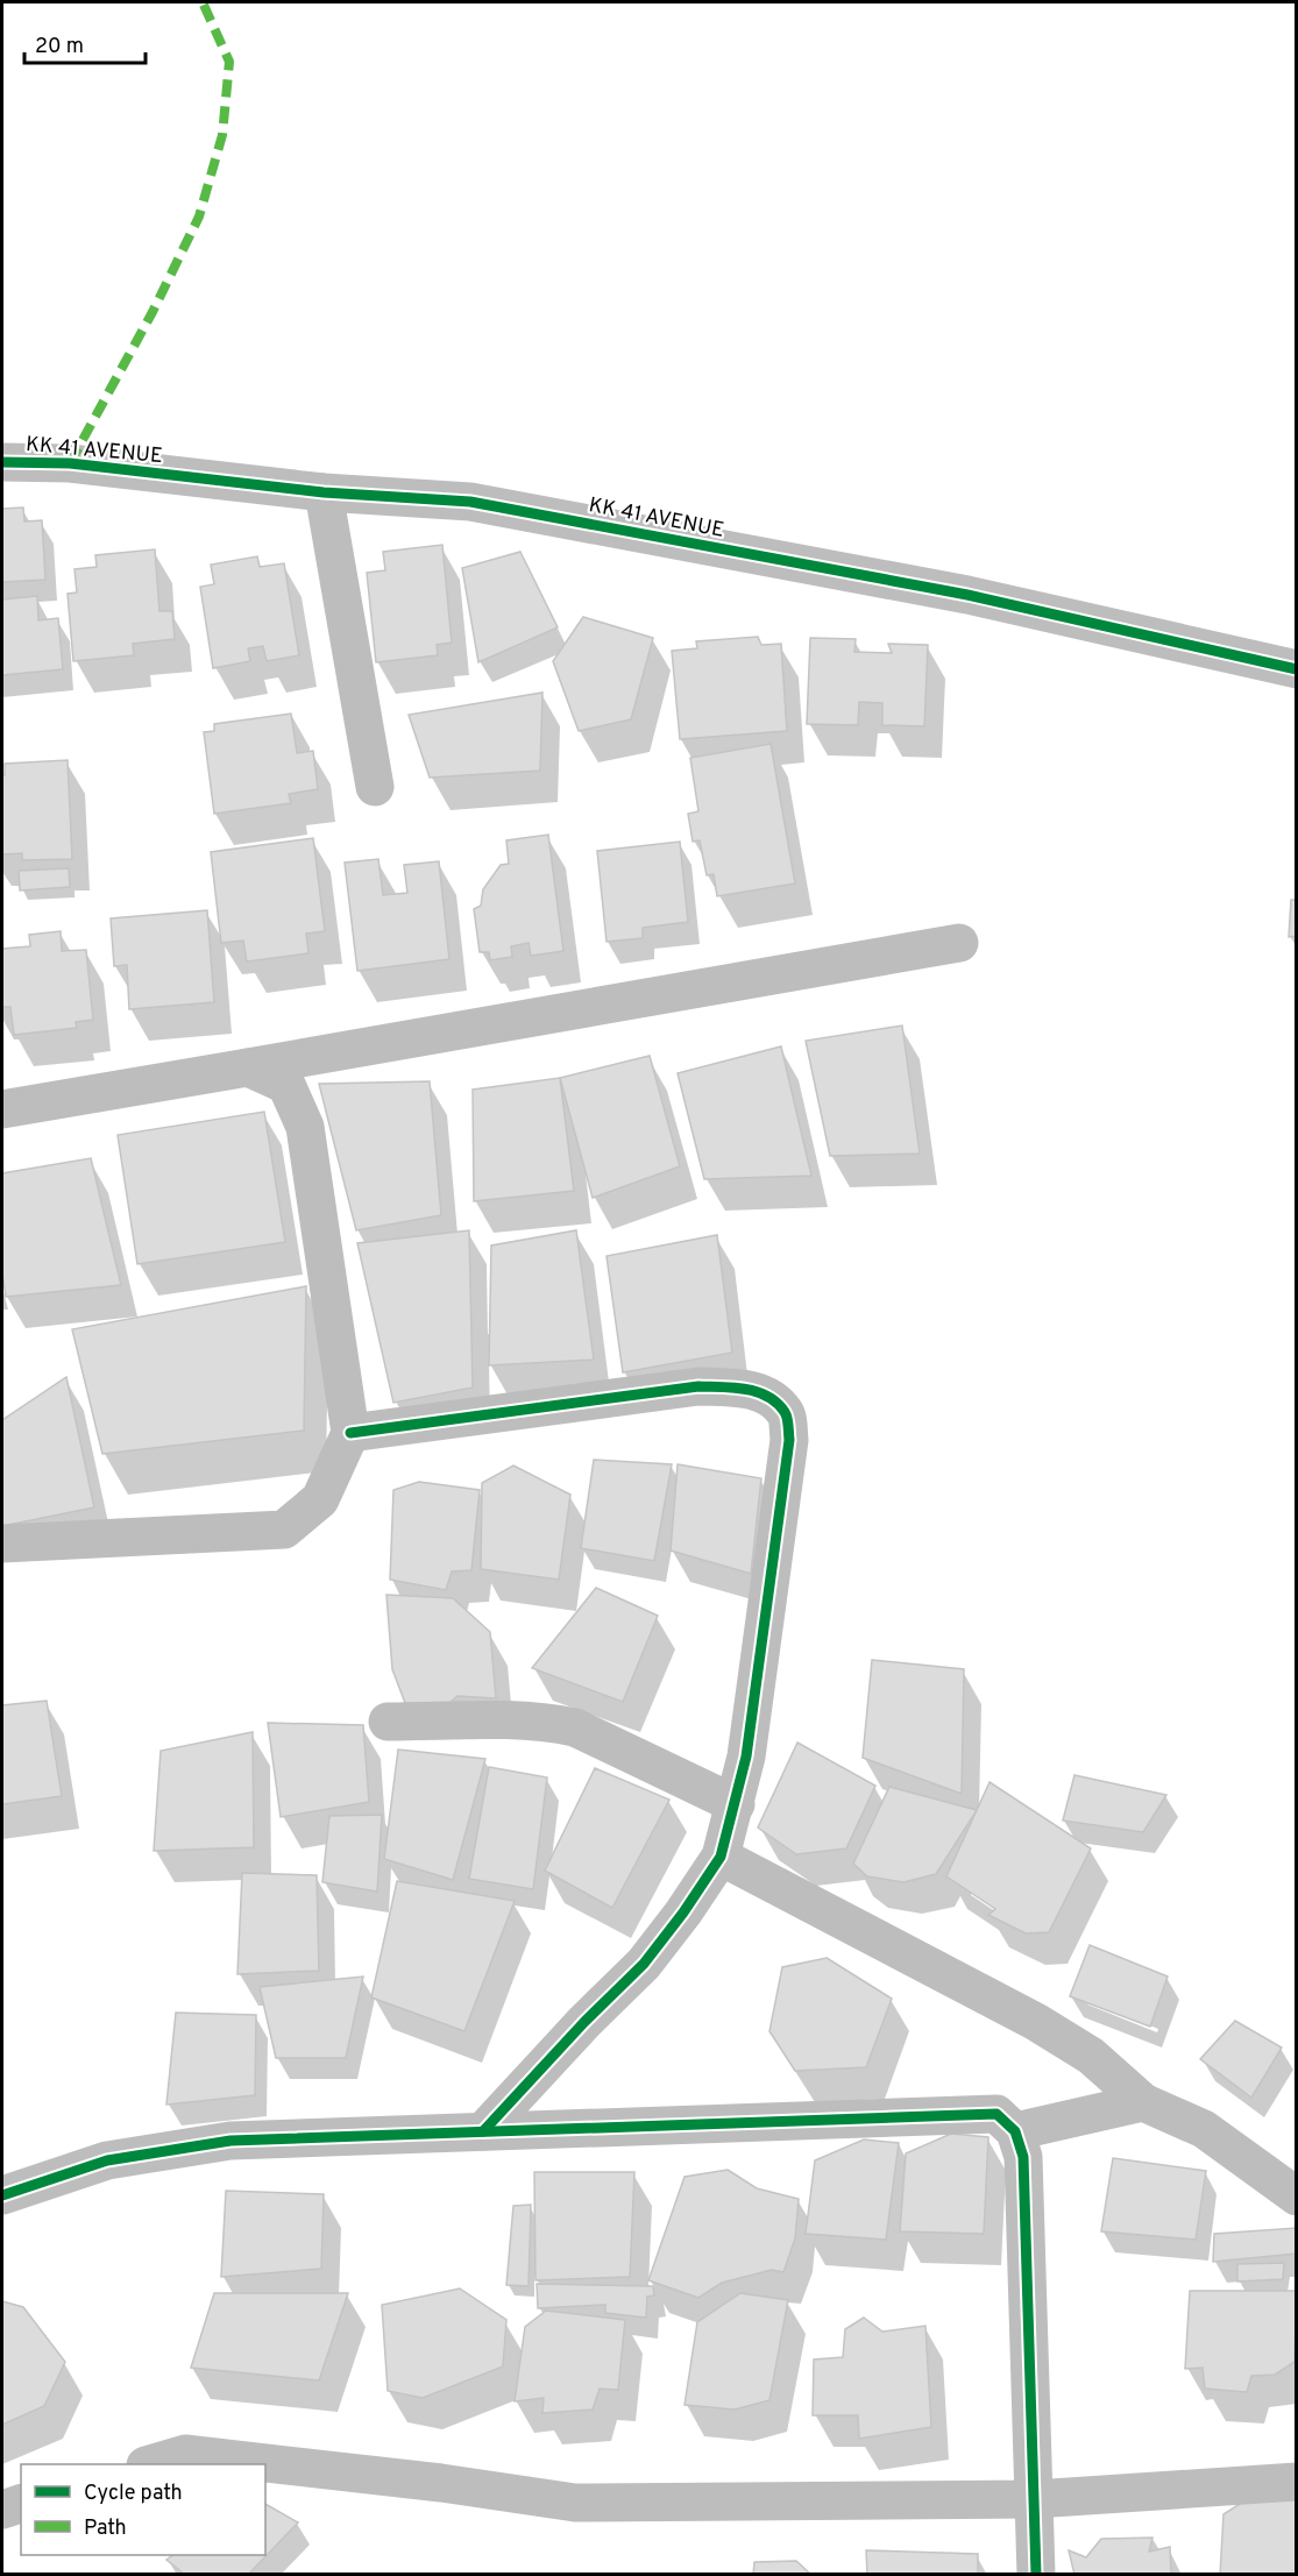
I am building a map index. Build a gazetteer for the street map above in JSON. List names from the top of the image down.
{
  "streets": {
    "street": ["KK 41 AVENUE"]
  },
  "legend": ["Cycle path", "Path"],
  "scale_bar": "20 m"
}
